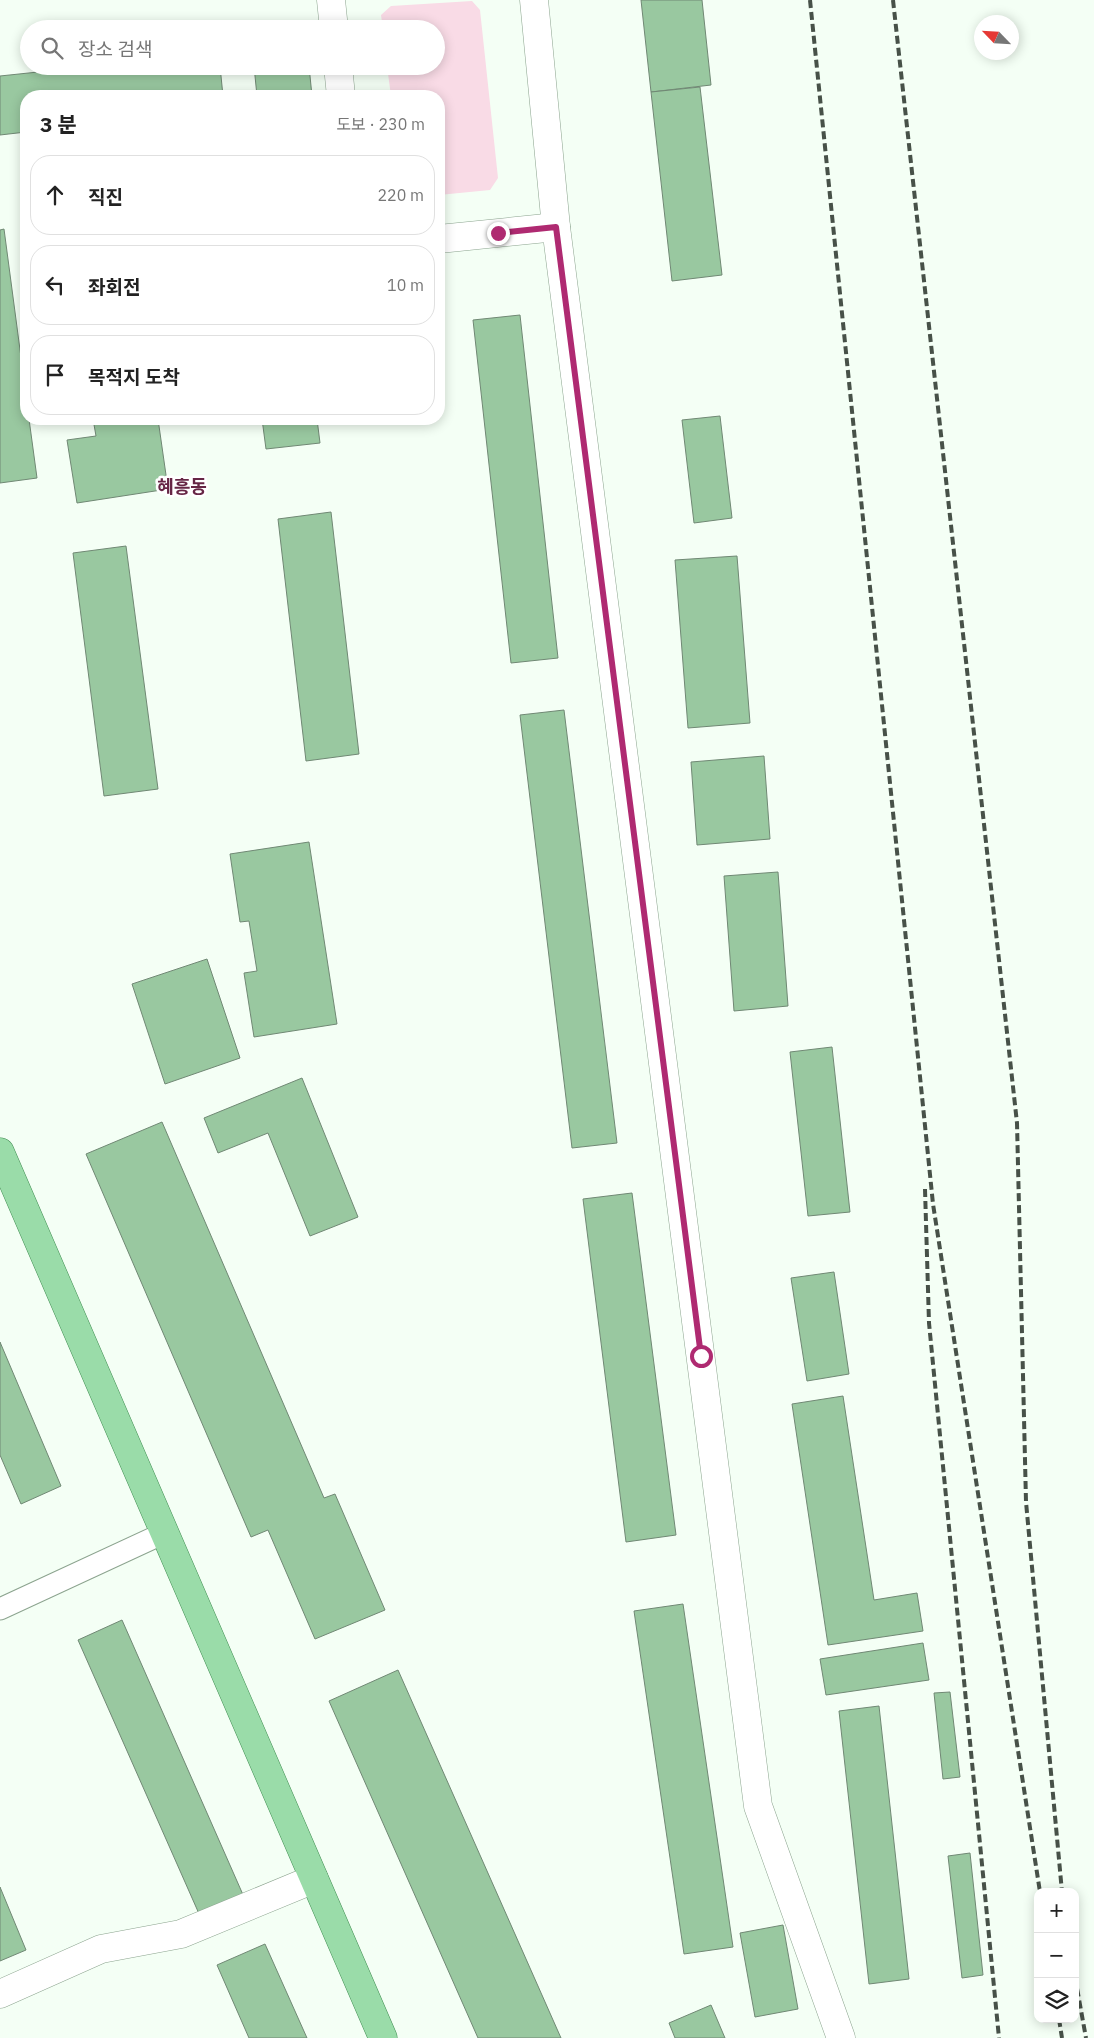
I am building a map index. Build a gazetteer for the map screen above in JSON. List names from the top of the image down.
{
  "districts": ["혜흥동"],
  "north": "top left",
  "page": {
    "search": "장소 검색",
    "heading": ["3 분", "도보 · 230 m"],
    "list": [
      ["직진", "220 m"],
      ["좌회전", "10 m"],
      "목적지 도착"
    ],
    "map_buttons": ["+", "−"]
  }
}
